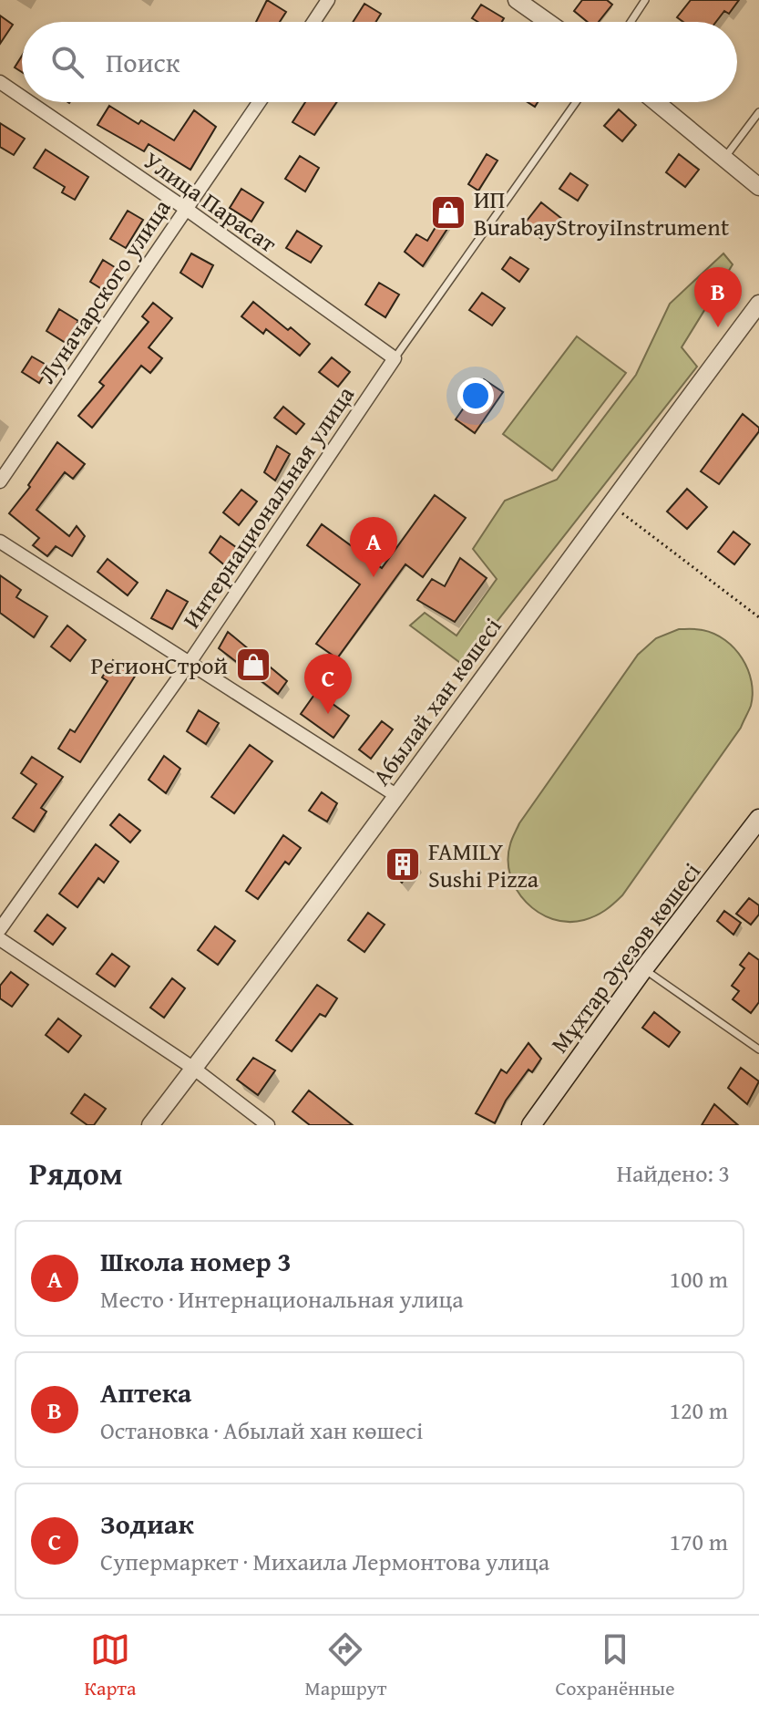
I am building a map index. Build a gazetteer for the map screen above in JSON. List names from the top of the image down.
{
  "streets": {
    "main road": ["Мұхтар Әуезов көшесі"],
    "street": [
      "Улица Парасат",
      "Луначарского улица",
      "Интернациональная улица",
      "Абылай хан көшесі"
    ]
  },
  "crossings": [
    ["Улица Парасат", "Луначарского улица"],
    ["Улица Парасат", "Интернациональная улица"]
  ],
  "places": {
    "shop": ["ИП BurabayStroyiInstrument", "РегионСтрой"],
    "building": ["FAMILY Sushi Pizza"]
  },
  "page": {
    "search": "Поиск",
    "pins": ["B", "A", "C"],
    "heading": ["Рядом", "Найдено: 3"],
    "list": [
      {
        "mark": "A",
        "name": "Школа номер 3",
        "note": "Место · Интернациональная улица",
        "value": "100 m"
      },
      {
        "mark": "B",
        "name": "Аптека",
        "note": "Остановка · Абылай хан көшесі",
        "value": "120 m"
      },
      {
        "mark": "C",
        "name": "Зодиак",
        "note": "Супермаркет · Михаила Лермонтова улица",
        "value": "170 m"
      }
    ],
    "nav": ["Карта", "Маршрут", "Сохранённые"]
  }
}
